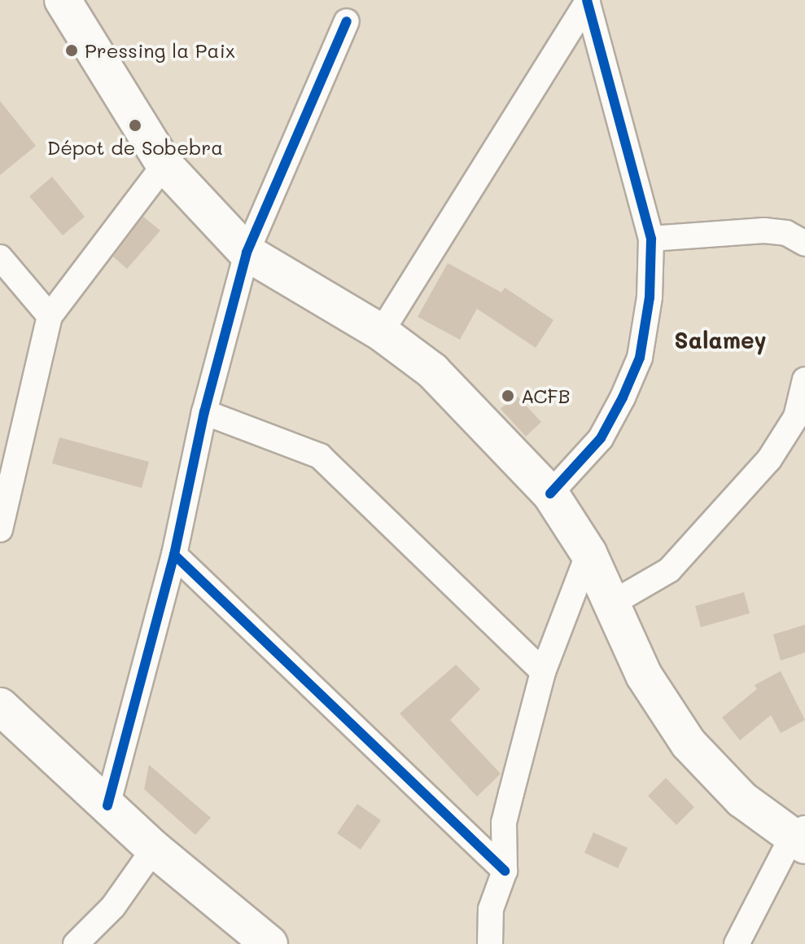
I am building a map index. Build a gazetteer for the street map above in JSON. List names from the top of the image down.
{
  "districts": ["Salamey"],
  "places": ["Pressing la Paix", "Dépot de Sobebra", "ACFB"]
}
